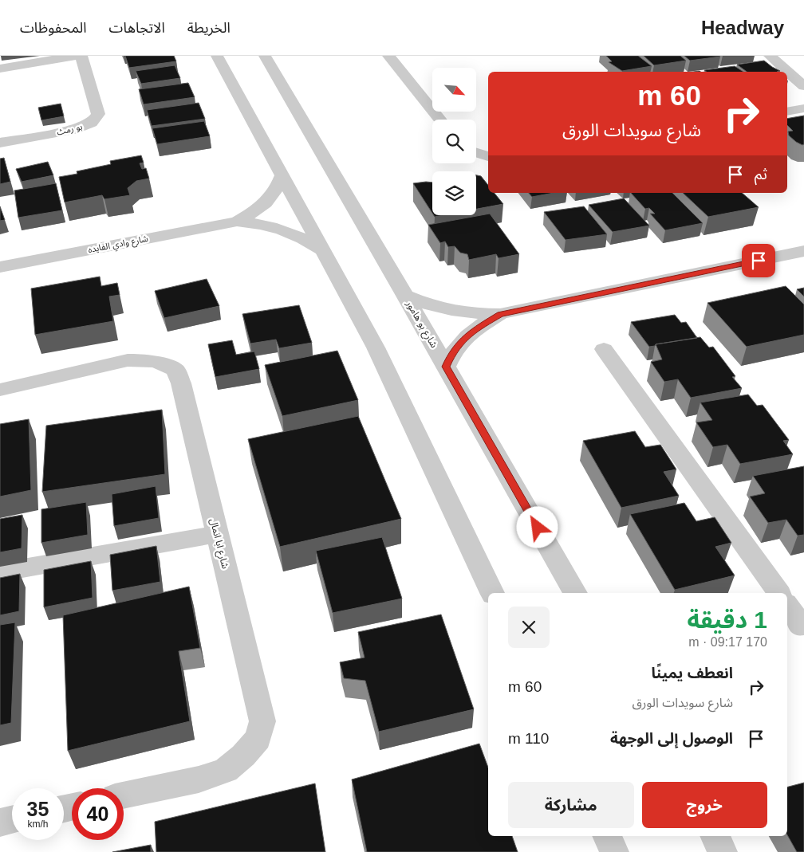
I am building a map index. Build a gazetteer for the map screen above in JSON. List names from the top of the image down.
{
  "streets": {
    "street": [
      "بو رمث",
      "شارع وادي الفايده",
      "شارع بو هامور",
      "شارع ابا انمال"
    ]
  },
  "north": "bottom right",
  "page": {
    "header": "Headway",
    "nav": ["الخريطة", "الاتجاهات", "المحفوظات"],
    "turn": ["60 m", "شارع سويدات الورق"],
    "then": "ثم",
    "heading": ["1 دقيقة", "170 m · 09:17"],
    "list": [
      {
        "name": "انعطف يمينًا",
        "note": "شارع سويدات الورق",
        "value": "60 m"
      },
      {
        "name": "الوصول إلى الوجهة",
        "value": "110 m"
      }
    ],
    "buttons": ["خروج", "مشاركة"],
    "speed": "35 km/h",
    "limit": "40"
  }
}
